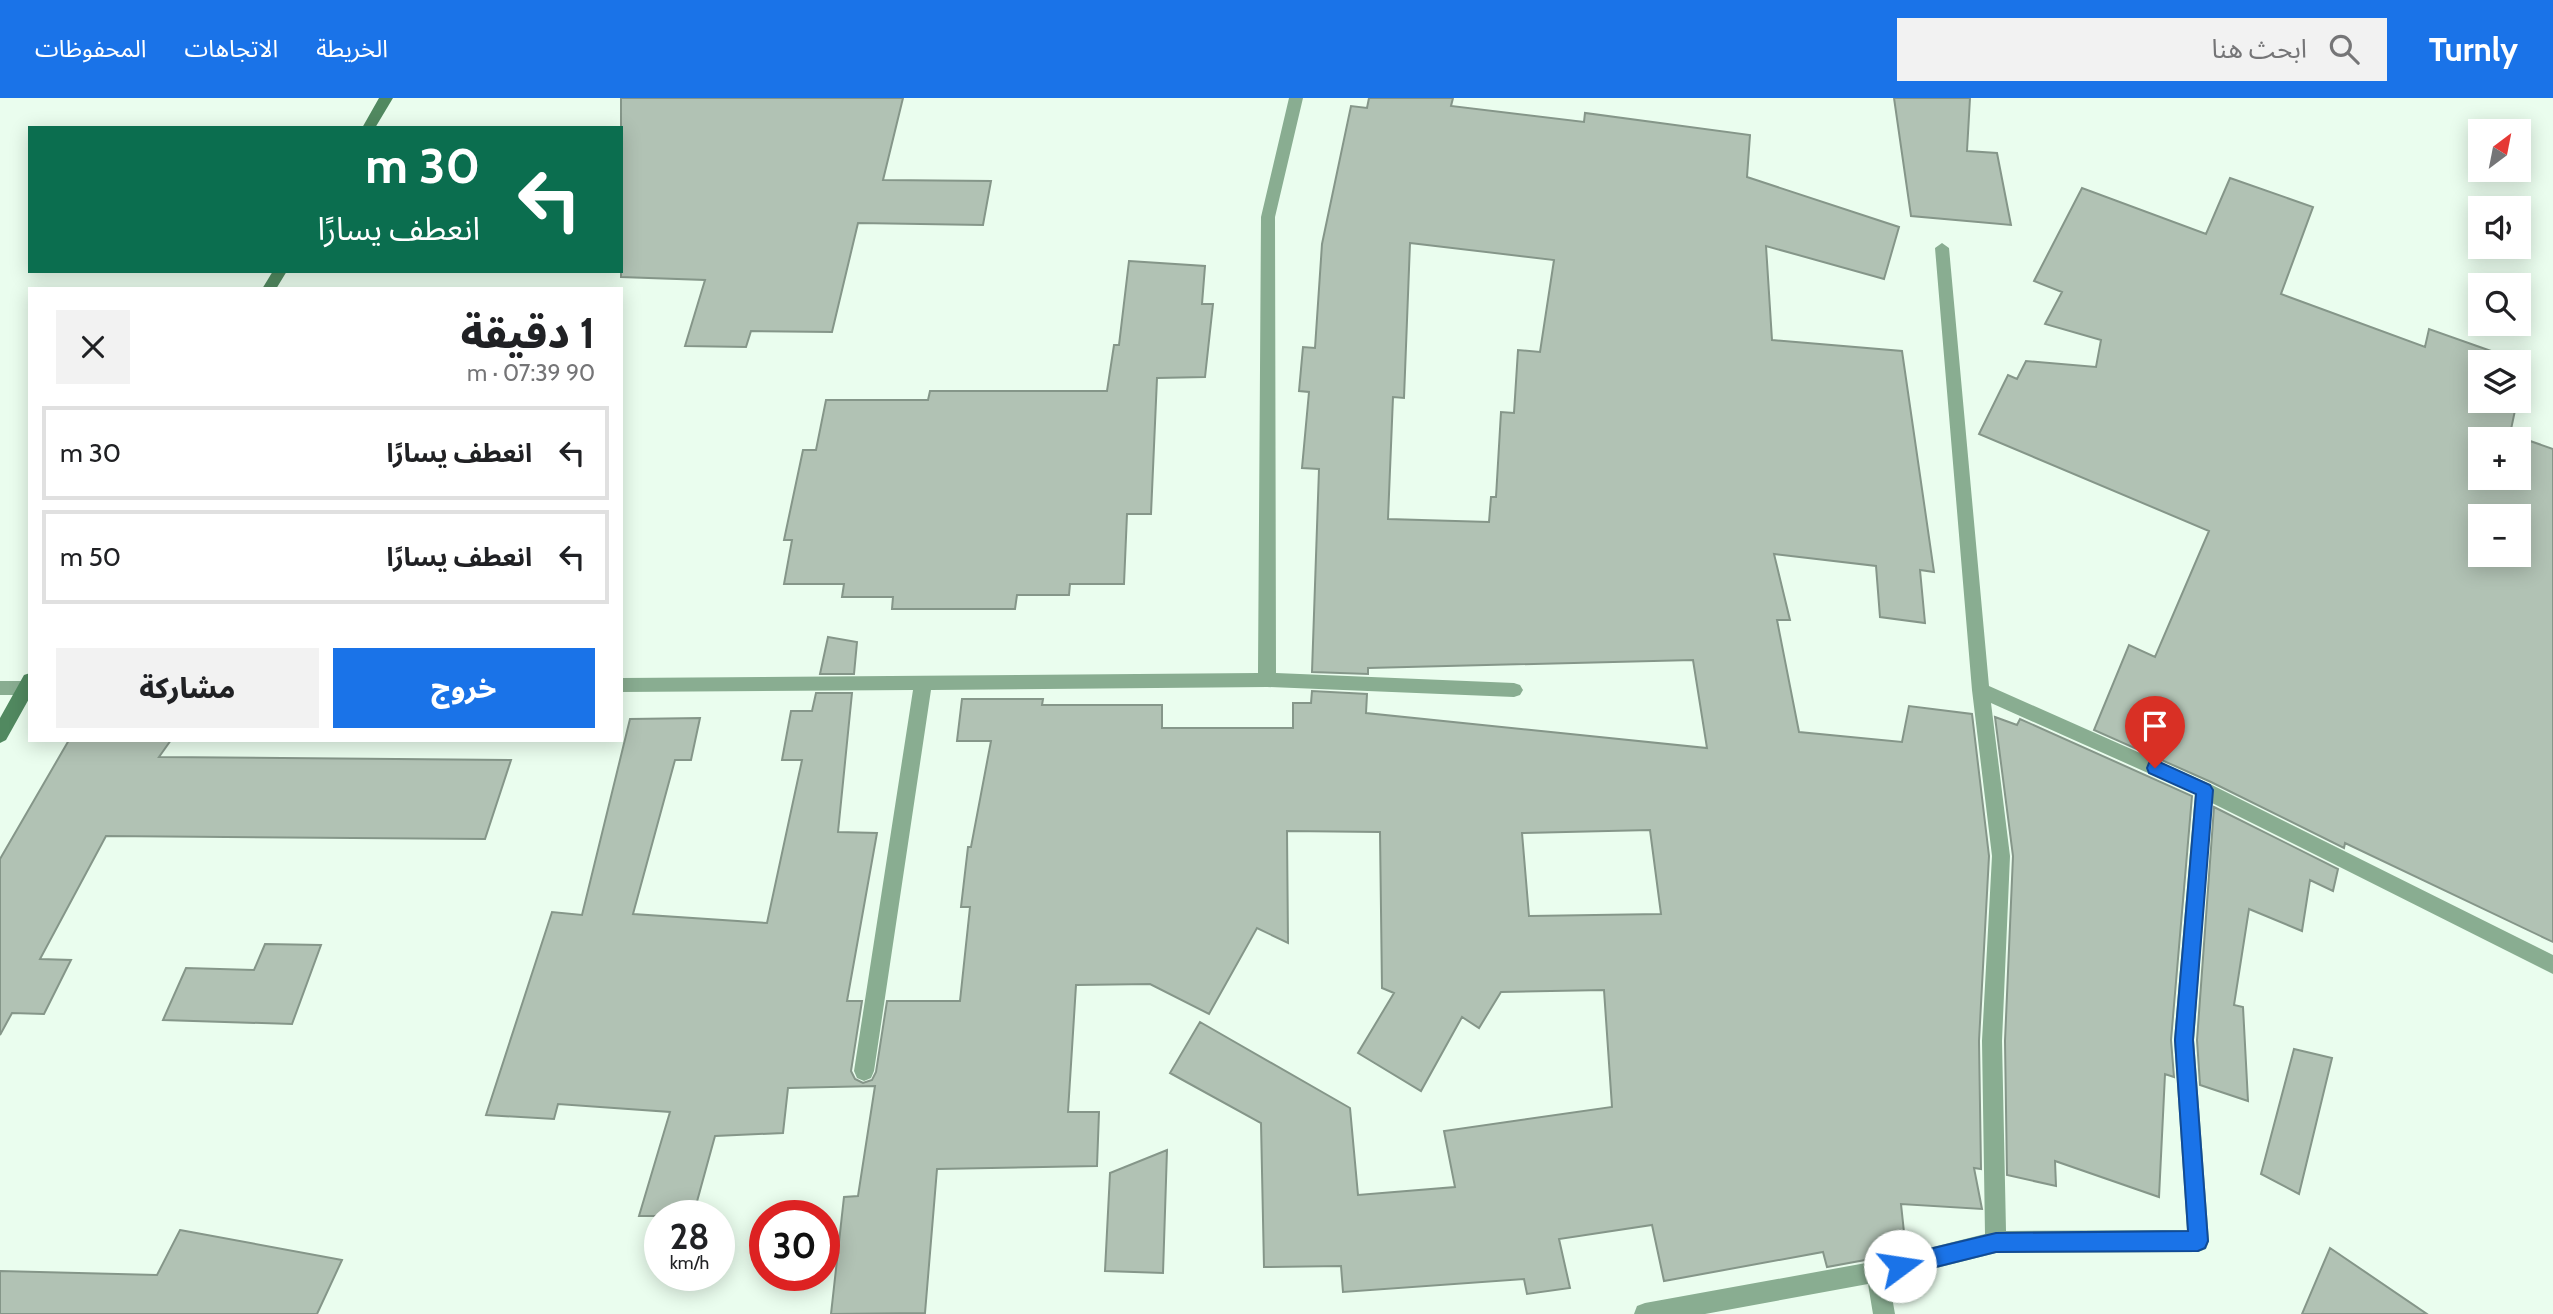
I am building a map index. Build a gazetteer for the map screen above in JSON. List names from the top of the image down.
{
  "north": "top right",
  "page": {
    "header": "Turnly",
    "search": "ابحث هنا",
    "nav": ["الخريطة", "الاتجاهات", "المحفوظات"],
    "map_buttons": ["+", "−"],
    "turn": ["30 m", "انعطف يسارًا"],
    "heading": ["1 دقيقة", "90 m · 07:39"],
    "list": [
      {
        "name": "انعطف يسارًا",
        "value": "30 m"
      },
      {
        "name": "انعطف يسارًا",
        "value": "50 m"
      }
    ],
    "buttons": ["خروج", "مشاركة"],
    "speed": "28 km/h",
    "limit": "30"
  }
}
